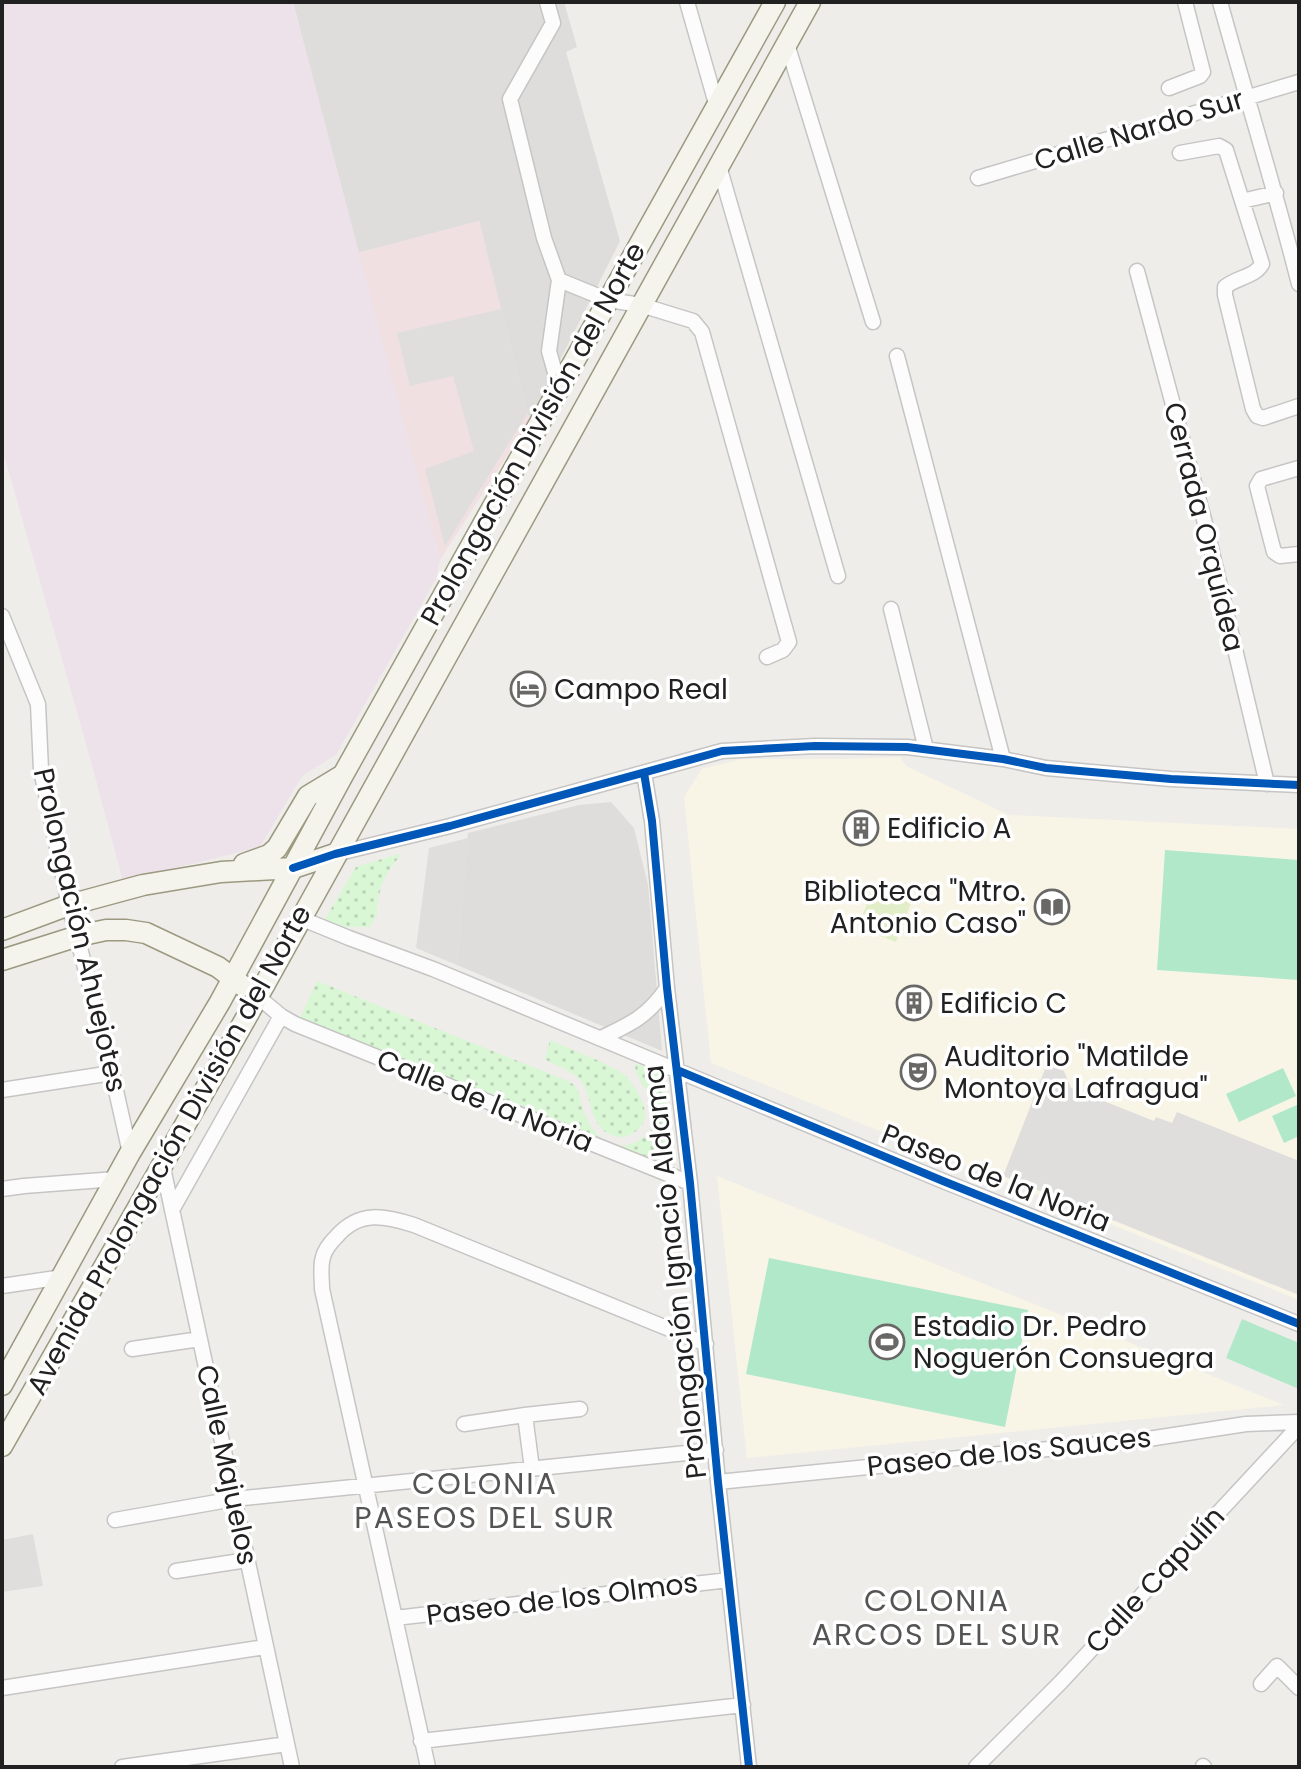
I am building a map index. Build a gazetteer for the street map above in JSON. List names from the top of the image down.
{
  "streets": {
    "main road": ["Prolongación División del Norte", "Avenida Prolongación División del Norte"],
    "street": [
      "Calle Nardo Sur",
      "Cerrada Orquídea",
      "Prolongación Ahuejotes",
      "Calle de la Noria",
      "Paseo de la Noria",
      "Prolongación Ignacio Aldama",
      "Paseo de los Sauces",
      "Calle Majuelos",
      "Calle Capulín",
      "Paseo de los Olmos"
    ]
  },
  "crossings": [
    ["Prolongación División del Norte", "Avenida Prolongación División del Norte"],
    ["Prolongación Ahuejotes", "Avenida Prolongación División del Norte"],
    ["Calle de la Noria", "Avenida Prolongación División del Norte"],
    ["Calle de la Noria", "Prolongación Ignacio Aldama"],
    ["Avenida Prolongación División del Norte", "Calle Majuelos"],
    ["Paseo de la Noria", "Prolongación Ignacio Aldama"],
    ["Prolongación Ignacio Aldama", "Paseo de los Sauces"],
    ["Prolongación Ignacio Aldama", "Paseo de los Olmos"],
    ["Paseo de los Sauces", "Calle Capulín"]
  ],
  "districts": ["COLONIA PASEOS DEL SUR", "COLONIA ARCOS DEL SUR"],
  "places": {
    "hotel": ["Campo Real"],
    "building": ["Edificio A", "Edificio C"],
    "library": ["Biblioteca \"Mtro. Antonio Caso\""],
    "theatre": ["Auditorio \"Matilde Montoya Lafragua\""],
    "sports": ["Estadio Dr. Pedro Noguerón Consuegra"]
  }
}
